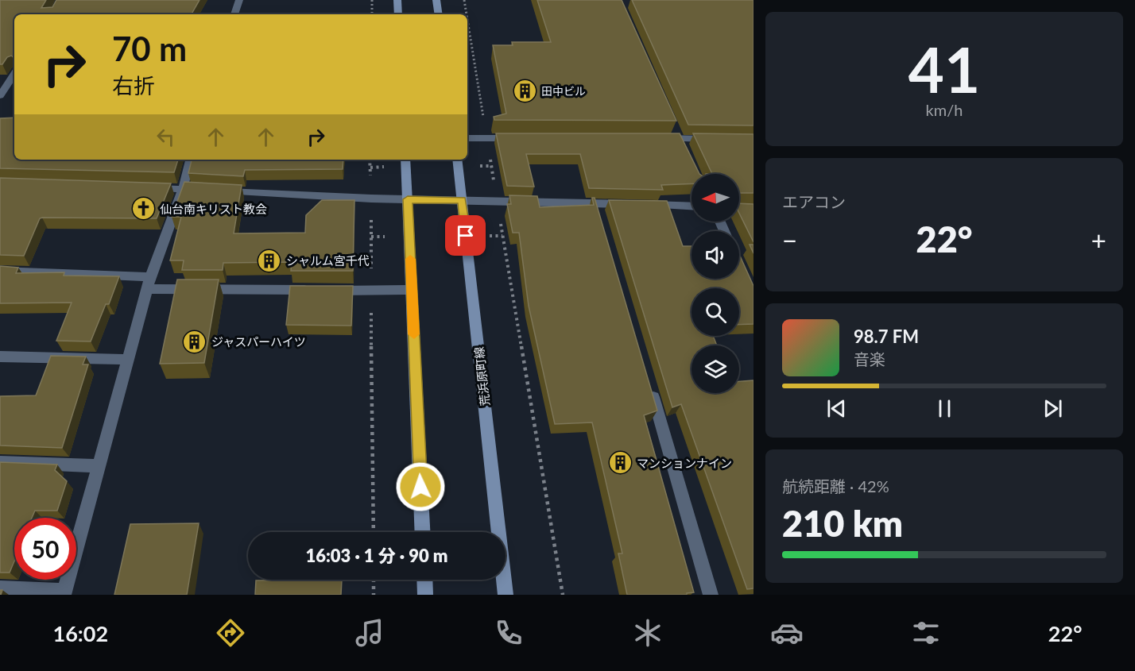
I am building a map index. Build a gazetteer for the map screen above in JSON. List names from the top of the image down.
{
  "streets": {
    "main road": ["荒浜原町線"]
  },
  "places": {
    "building": [
      "田中ビル",
      "シャルム宮千代",
      "ジャスパーハイツ",
      "マンションナイン"
    ],
    "church": ["仙台南キリスト教会"]
  },
  "north": "left",
  "page": {
    "tile": [
      ["41", "km/h"],
      "エアコン",
      ["航続距離 · 42%", "210 km"]
    ],
    "turn": ["70 m", "右折"],
    "heat": ["−", "22°", "+"],
    "song": ["98.7 FM", "音楽"],
    "limit": "50",
    "trip": "16:03 · 1 分 · 90 m",
    "tabs": ["16:02", "22°"]
  }
}
